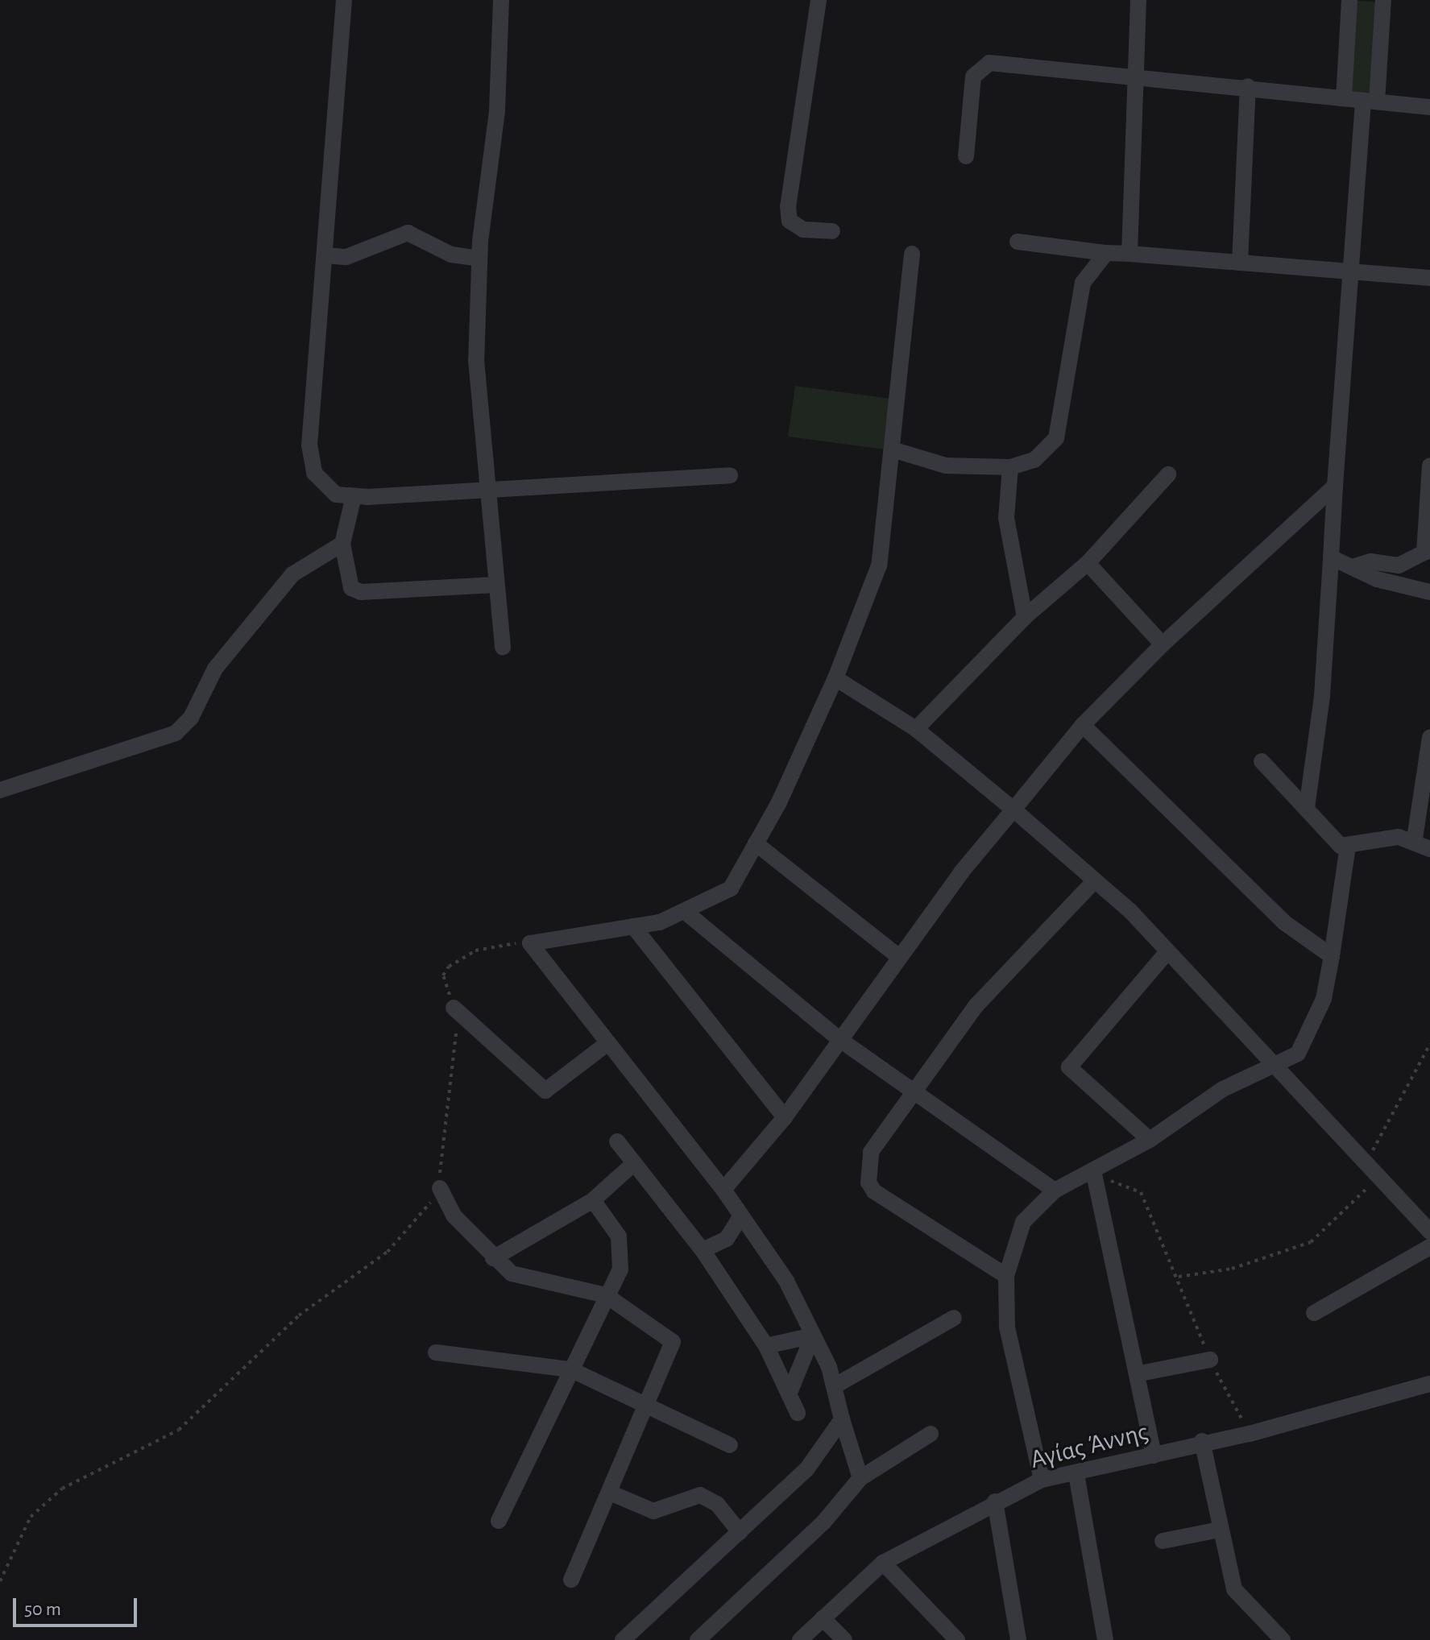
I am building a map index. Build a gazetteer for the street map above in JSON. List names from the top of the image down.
{
  "streets": {
    "street": ["Αγίας Άννης"]
  },
  "scale_bar": "50 m"
}
